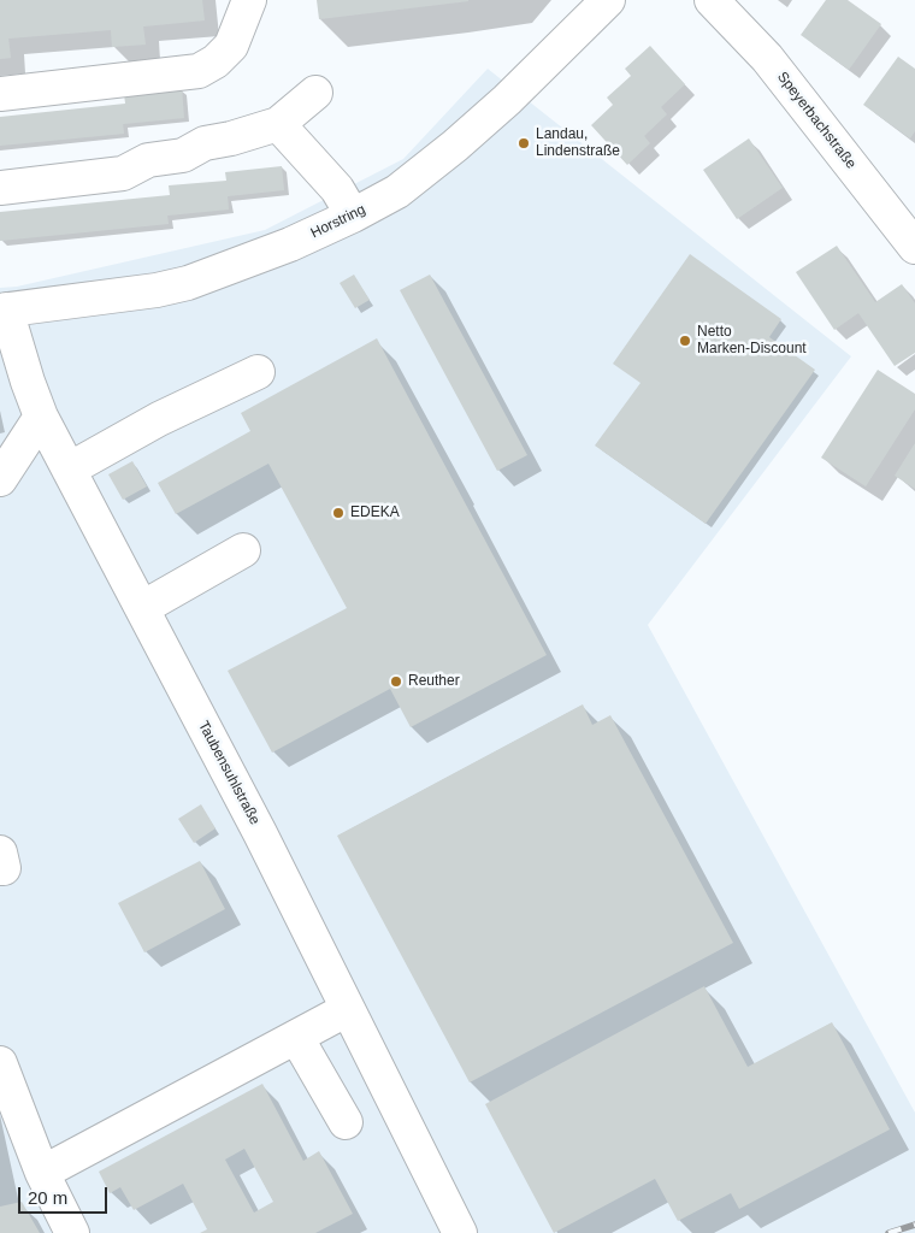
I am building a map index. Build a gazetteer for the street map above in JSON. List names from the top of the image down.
{
  "streets": {
    "street": ["Speyerbachstraße", "Horstring", "Taubensuhlstraße"]
  },
  "crossings": [
    ["Horstring", "Taubensuhlstraße"]
  ],
  "places": [
    "Landau, Lindenstraße",
    "Netto Marken-Discount",
    "EDEKA",
    "Reuther"
  ],
  "scale_bar": "20 m"
}
